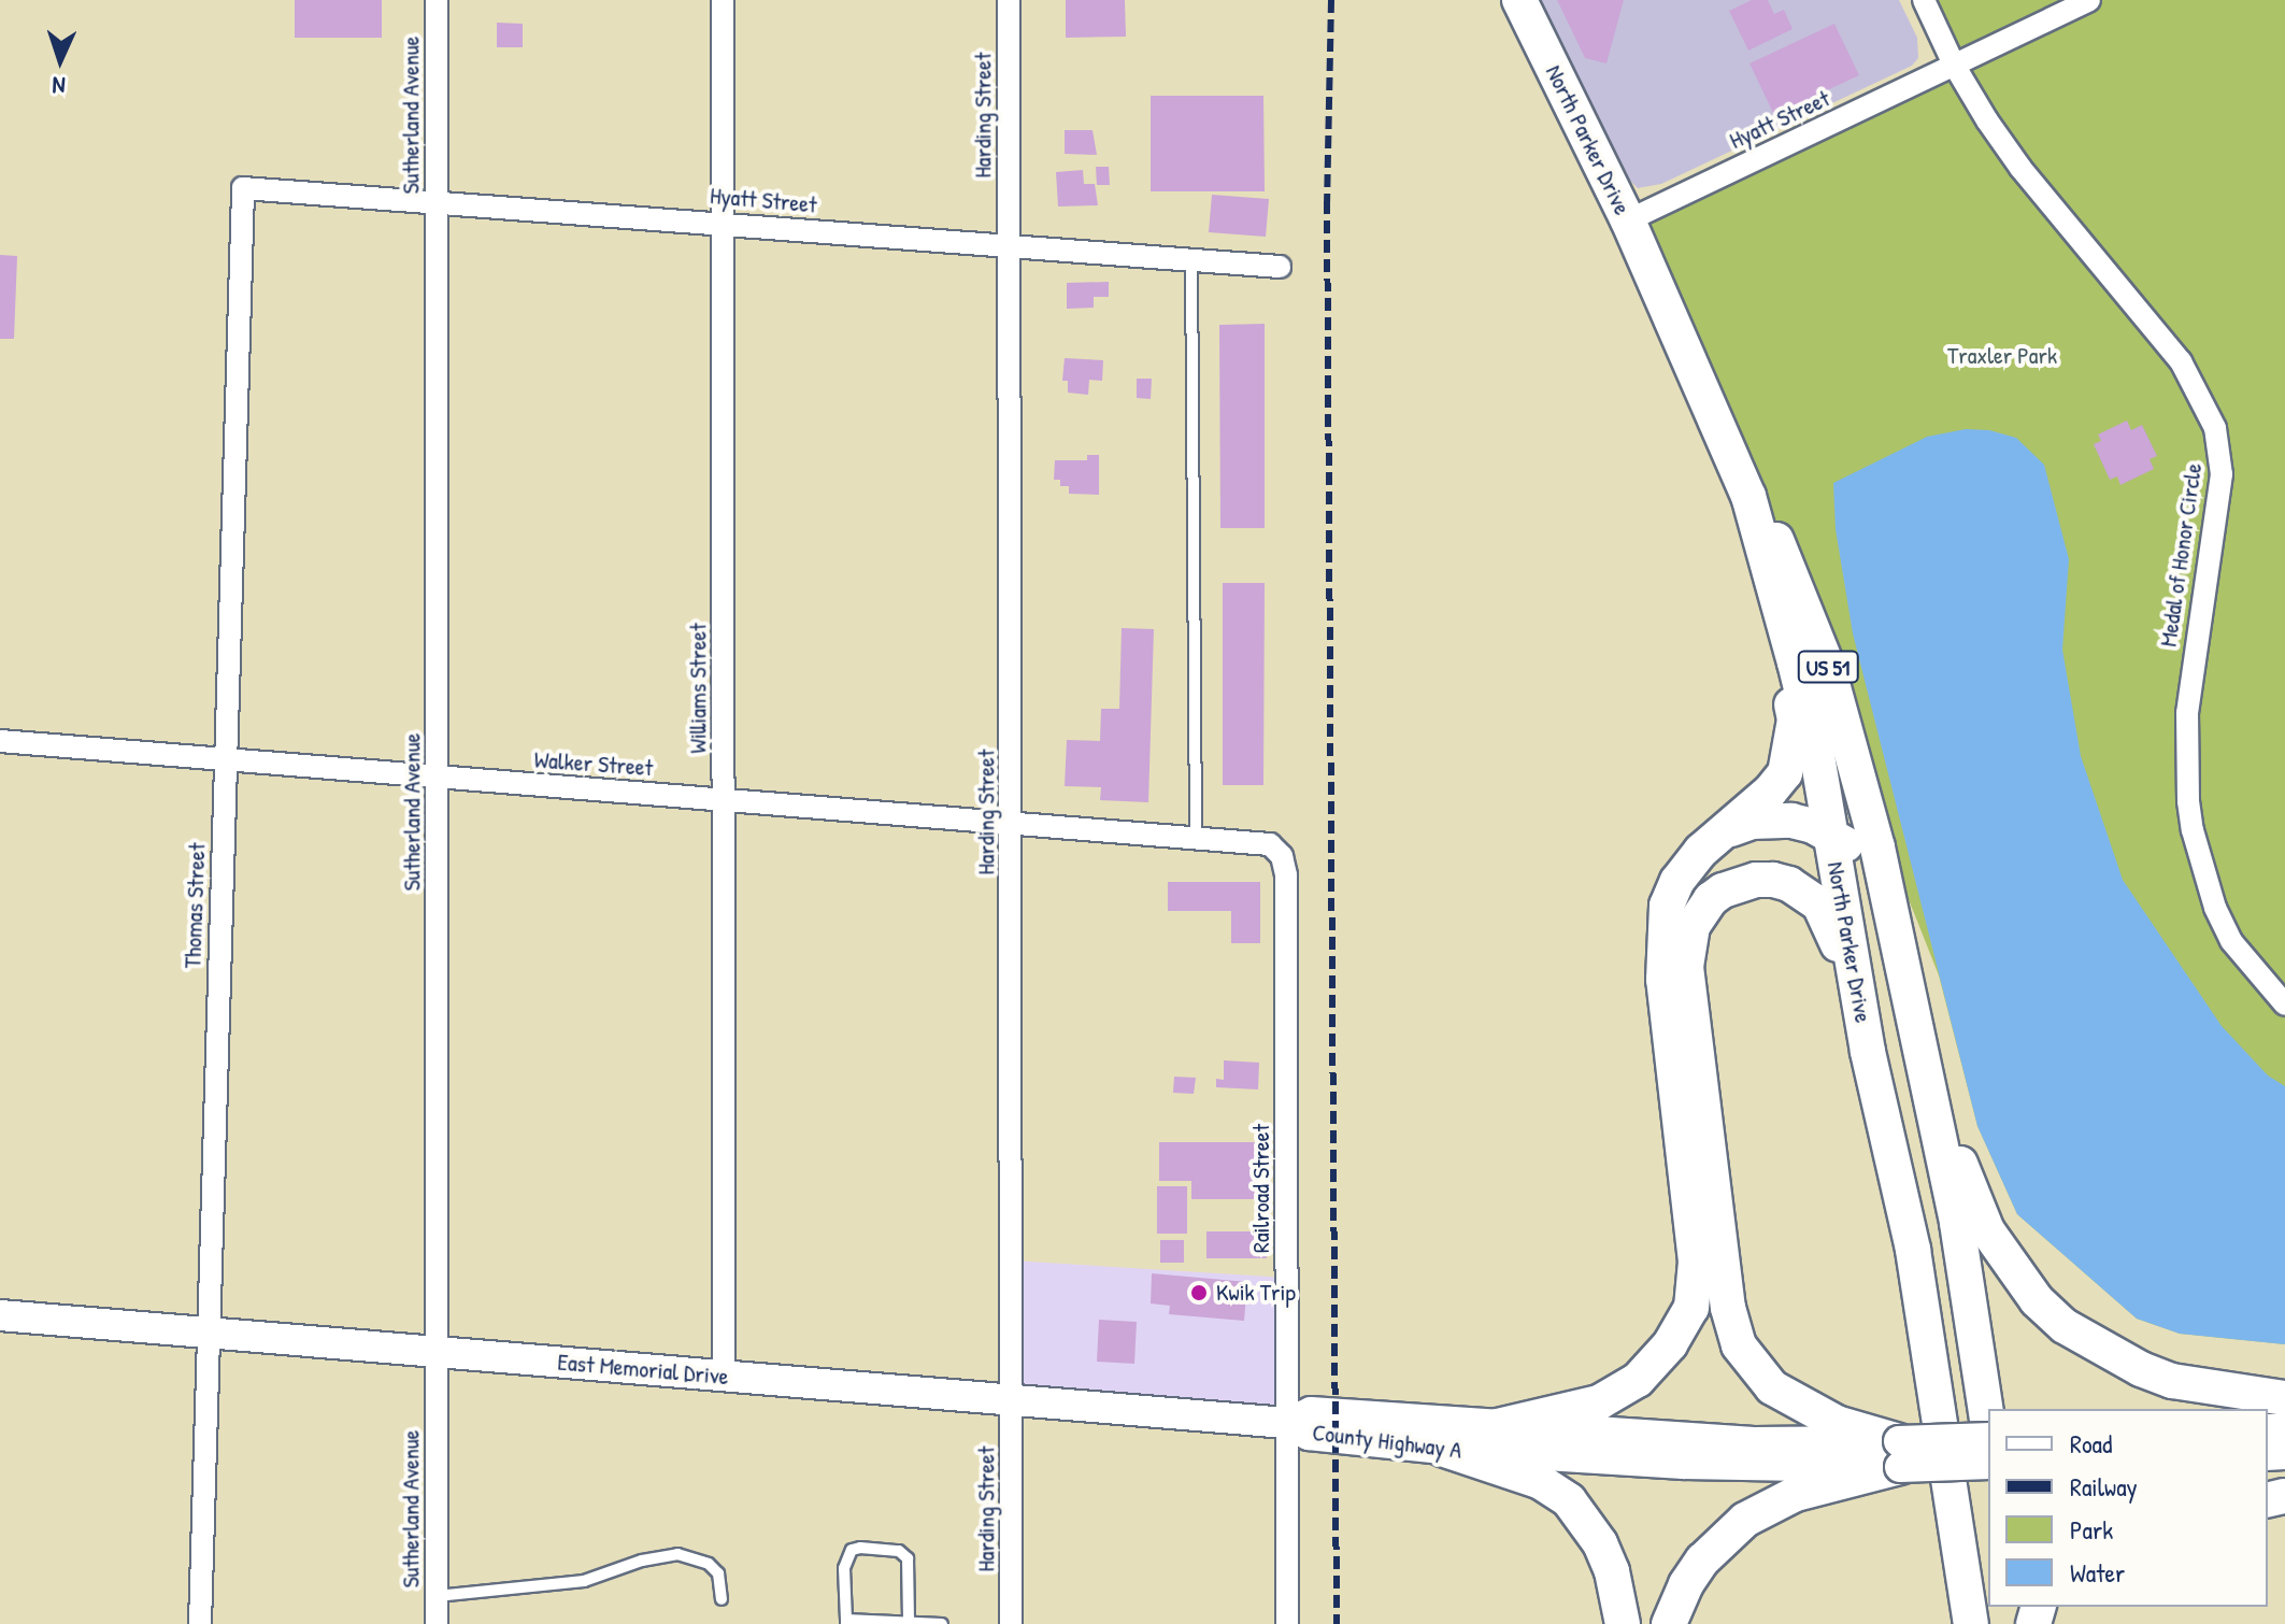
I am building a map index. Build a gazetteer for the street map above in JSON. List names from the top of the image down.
{
  "streets": {
    "main road": [
      "North Parker Drive",
      "US 51",
      "East Memorial Drive",
      "County Highway A"
    ],
    "street": [
      "Sutherland Avenue",
      "Harding Street",
      "Hyatt Street",
      "Medal of Honor Circle",
      "Williams Street",
      "Walker Street",
      "Thomas Street",
      "Railroad Street"
    ]
  },
  "crossings": [
    ["Sutherland Avenue", "Hyatt Street"],
    ["Sutherland Avenue", "Walker Street"],
    ["Sutherland Avenue", "East Memorial Drive"],
    ["Harding Street", "Hyatt Street"],
    ["Harding Street", "Walker Street"],
    ["Harding Street", "East Memorial Drive"],
    ["Hyatt Street", "North Parker Drive"],
    ["Hyatt Street", "Medal of Honor Circle"],
    ["Hyatt Street", "Williams Street"],
    ["Hyatt Street", "Thomas Street"],
    ["Williams Street", "Walker Street"],
    ["Williams Street", "East Memorial Drive"],
    ["Walker Street", "Thomas Street"],
    ["Walker Street", "Railroad Street"],
    ["Thomas Street", "East Memorial Drive"],
    ["Railroad Street", "East Memorial Drive"],
    ["Railroad Street", "County Highway A"],
    ["East Memorial Drive", "County Highway A"]
  ],
  "parks": ["Traxler Park"],
  "places": ["Kwik Trip"],
  "legend": [
    "Road",
    "Railway",
    "Park",
    "Water"
  ],
  "north": "bottom"
}
